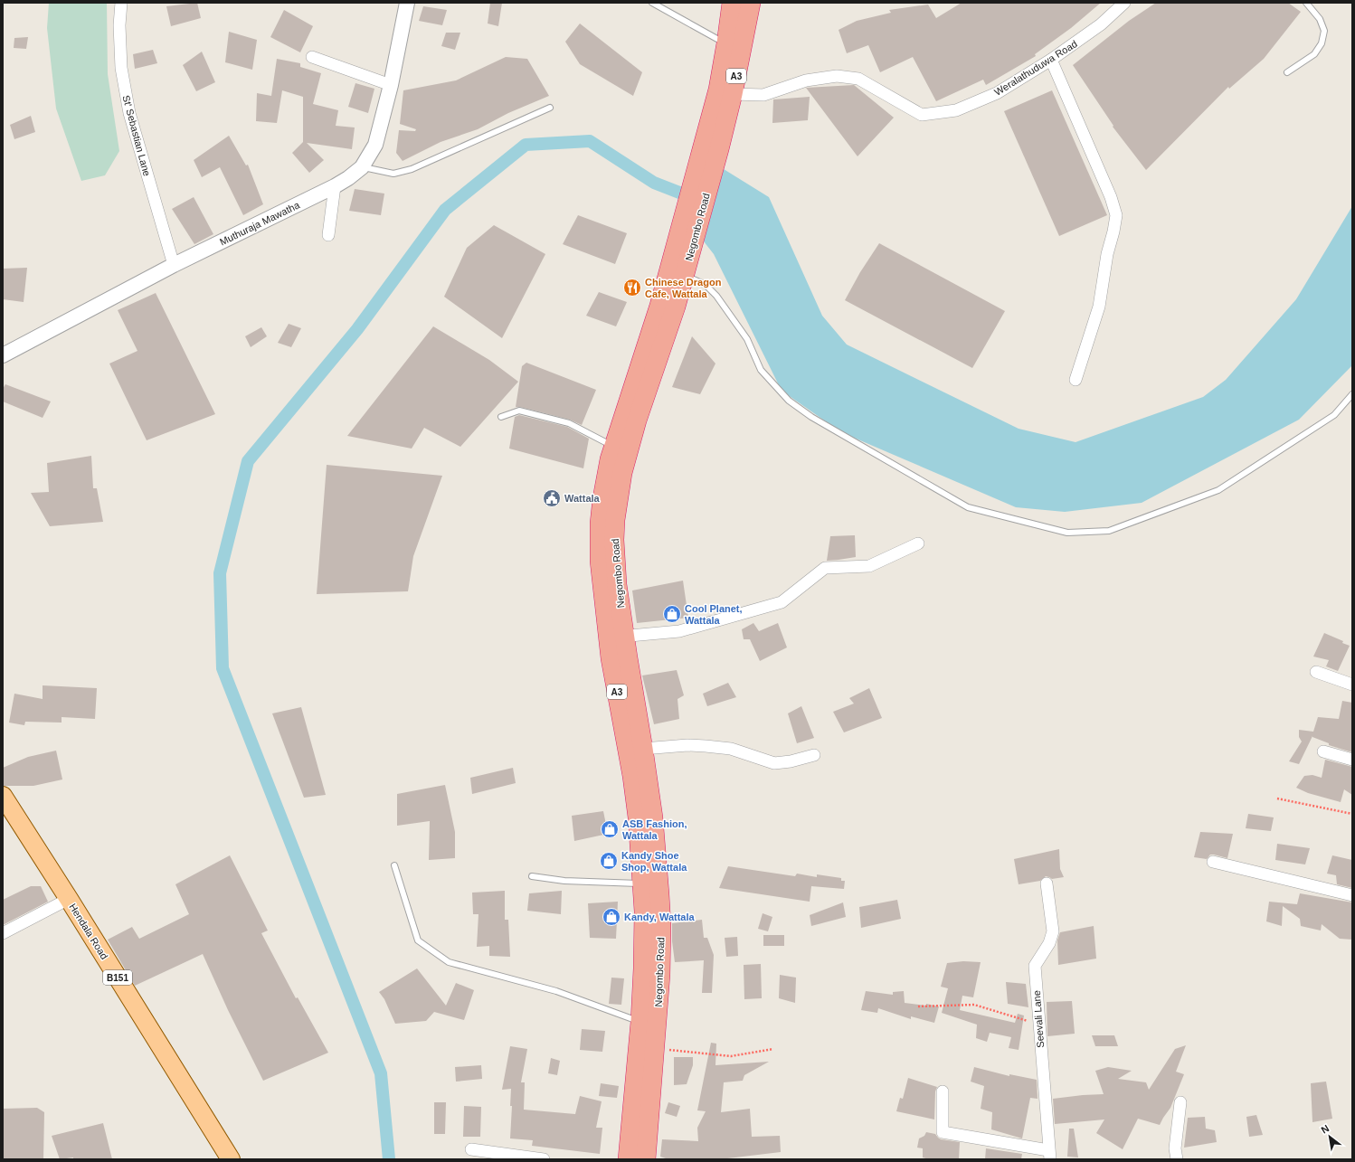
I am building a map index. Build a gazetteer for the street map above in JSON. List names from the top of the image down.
{
  "streets": {
    "highway": ["A3", "Negombo Road"],
    "main road": ["Hendala Road", "B151"],
    "street": [
      "Weralathuduwa Road",
      "St' Sebastian Lane",
      "Muthuraja Mawatha",
      "Seevali Lane"
    ]
  },
  "crossings": [
    ["Weralathuduwa Road", "Negombo Road"],
    ["St' Sebastian Lane", "Muthuraja Mawatha"]
  ],
  "places": {
    "restaurant": ["Chinese Dragon Cafe, Wattala"],
    "public building": ["Wattala"],
    "shop": [
      "Cool Planet, Wattala",
      "ASB Fashion, Wattala",
      "Kandy Shoe Shop, Wattala",
      "Kandy, Wattala"
    ]
  },
  "north": "top left"
}
